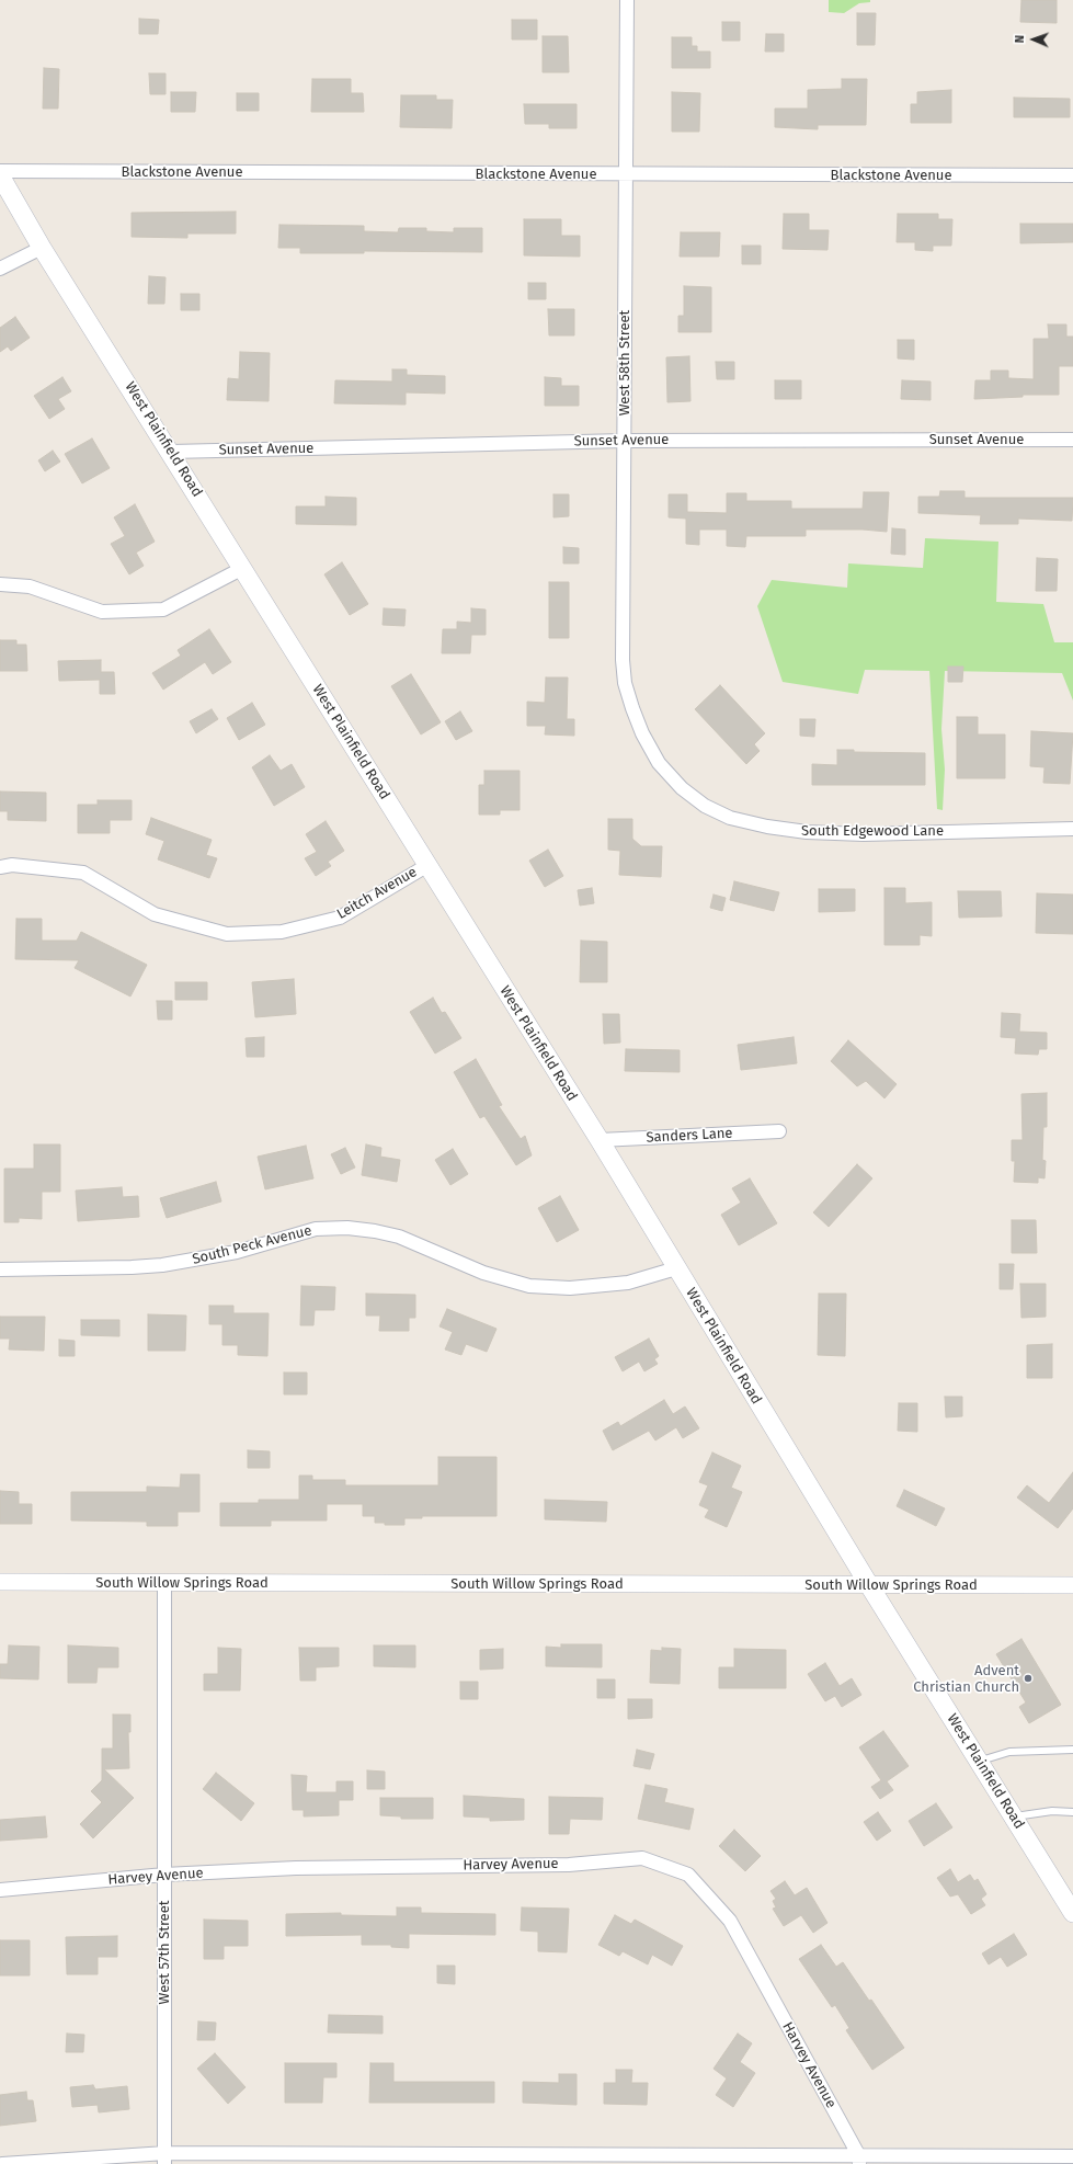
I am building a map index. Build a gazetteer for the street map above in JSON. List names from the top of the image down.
{
  "streets": {
    "main road": ["West Plainfield Road"],
    "street": [
      "Blackstone Avenue",
      "West 58th Street",
      "Sunset Avenue",
      "South Edgewood Lane",
      "Leitch Avenue",
      "Sanders Lane",
      "South Peck Avenue",
      "South Willow Springs Road",
      "Harvey Avenue",
      "West 57th Street"
    ]
  },
  "crossings": [
    ["Blackstone Avenue", "West 58th Street"],
    ["West 58th Street", "Sunset Avenue"],
    ["West 58th Street", "South Edgewood Lane"],
    ["West Plainfield Road", "Sunset Avenue"],
    ["West Plainfield Road", "Leitch Avenue"],
    ["West Plainfield Road", "Sanders Lane"],
    ["West Plainfield Road", "South Peck Avenue"],
    ["West Plainfield Road", "South Willow Springs Road"],
    ["South Willow Springs Road", "West 57th Street"],
    ["Harvey Avenue", "West 57th Street"]
  ],
  "places": ["Advent Christian Church"],
  "north": "left"
}
